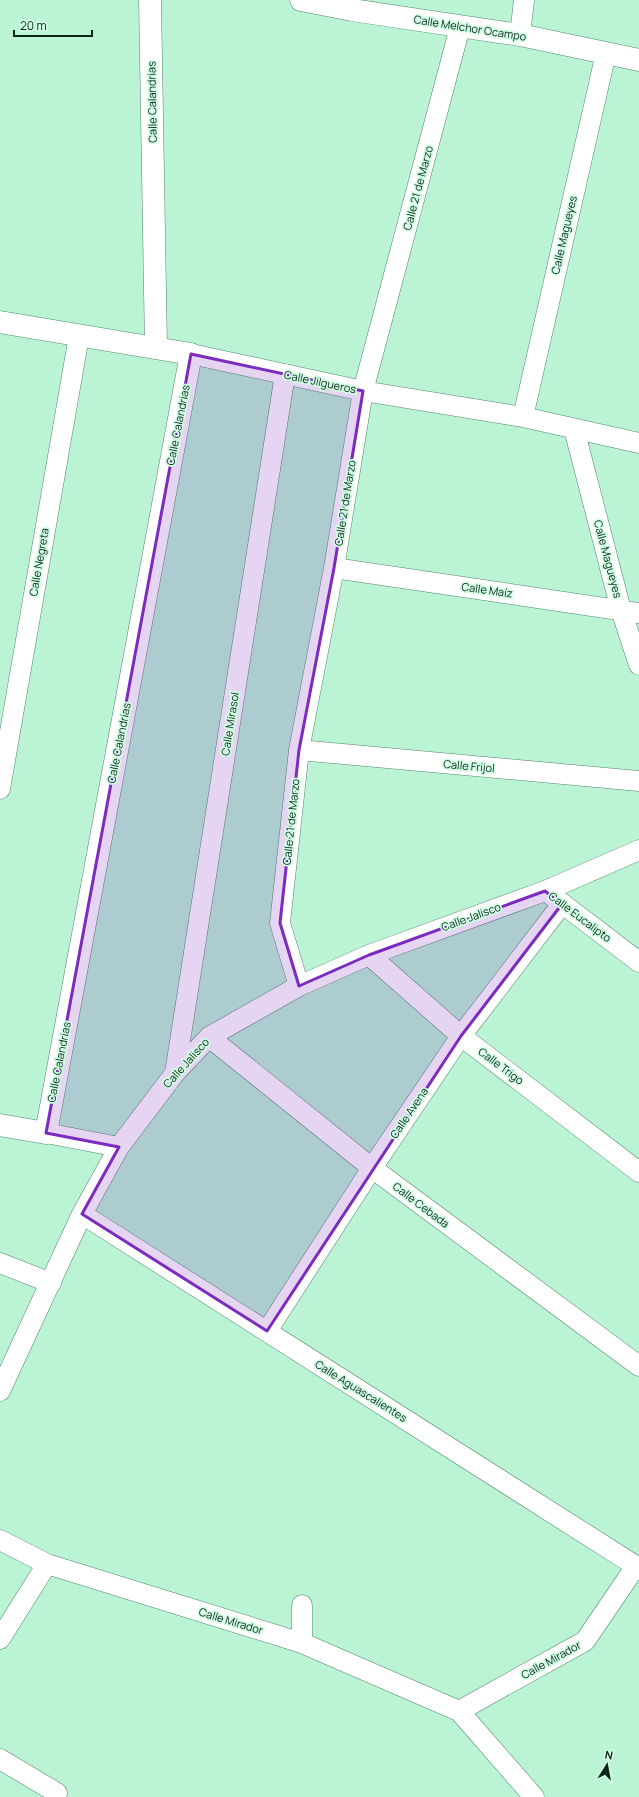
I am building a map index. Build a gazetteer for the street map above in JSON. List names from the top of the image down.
{
  "streets": {
    "street": [
      "Calle Melchor Ocampo",
      "Calle Calandrias",
      "Calle 21 de Marzo",
      "Calle Magueyes",
      "Calle Jilgueros",
      "Calle Negreta",
      "Calle Maíz",
      "Calle Mirasol",
      "Calle Frijol",
      "Calle Jalisco",
      "Calle Eucalipto",
      "Calle Trigo",
      "Calle Avena",
      "Calle Cebada",
      "Calle Aguascalientes",
      "Calle Mirador"
    ]
  },
  "crossings": [
    ["Calle Melchor Ocampo", "Calle 21 de Marzo"],
    ["Calle Melchor Ocampo", "Calle Magueyes"],
    ["Calle Calandrias", "Calle Jilgueros"],
    ["Calle 21 de Marzo", "Calle Jilgueros"],
    ["Calle 21 de Marzo", "Calle Maíz"],
    ["Calle 21 de Marzo", "Calle Frijol"],
    ["Calle 21 de Marzo", "Calle Jalisco"],
    ["Calle Magueyes", "Calle Jilgueros"],
    ["Calle Magueyes", "Calle Maíz"],
    ["Calle Jilgueros", "Calle Negreta"],
    ["Calle Jilgueros", "Calle Mirasol"],
    ["Calle Mirasol", "Calle Jalisco"],
    ["Calle Jalisco", "Calle Eucalipto"],
    ["Calle Jalisco", "Calle Trigo"],
    ["Calle Jalisco", "Calle Cebada"],
    ["Calle Jalisco", "Calle Aguascalientes"],
    ["Calle Eucalipto", "Calle Avena"],
    ["Calle Trigo", "Calle Avena"],
    ["Calle Avena", "Calle Cebada"],
    ["Calle Avena", "Calle Aguascalientes"],
    ["Calle Aguascalientes", "Calle Mirador"]
  ],
  "scale_bar": "20 m",
  "north": "top"
}
